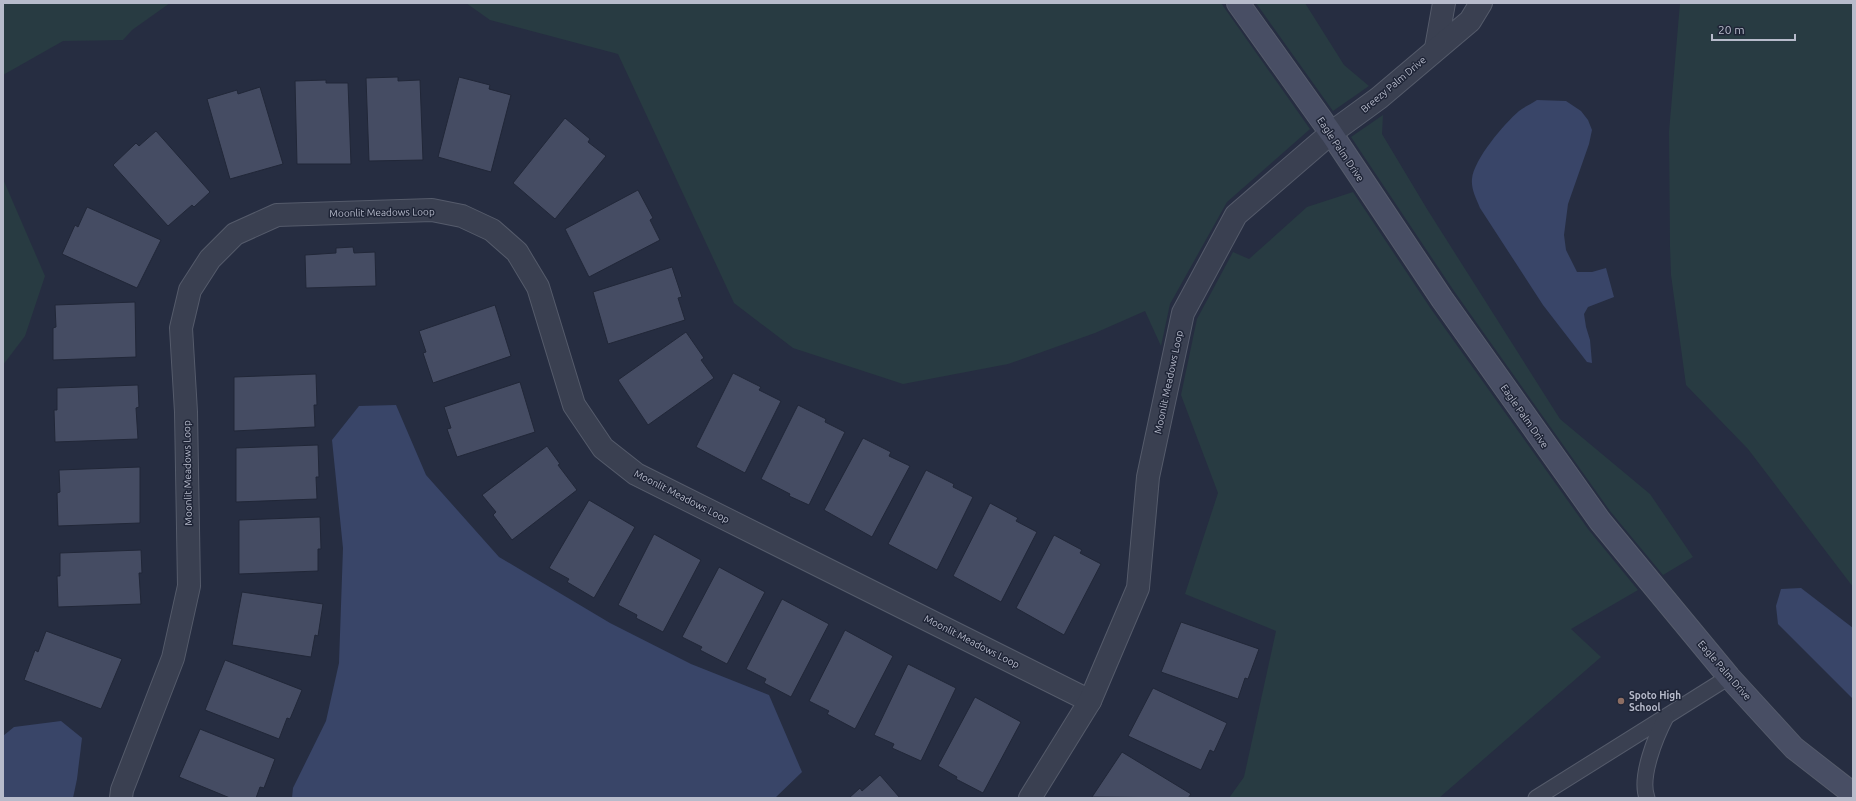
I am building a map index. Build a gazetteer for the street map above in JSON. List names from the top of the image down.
{
  "streets": {
    "street": ["Breezy Palm Drive", "Eagle Palm Drive", "Moonlit Meadows Loop"]
  },
  "crossings": [
    ["Breezy Palm Drive", "Eagle Palm Drive"],
    ["Breezy Palm Drive", "Moonlit Meadows Loop"],
    ["Eagle Palm Drive", "Moonlit Meadows Loop"]
  ],
  "places": ["Spoto High School"],
  "scale_bar": "20 m"
}
